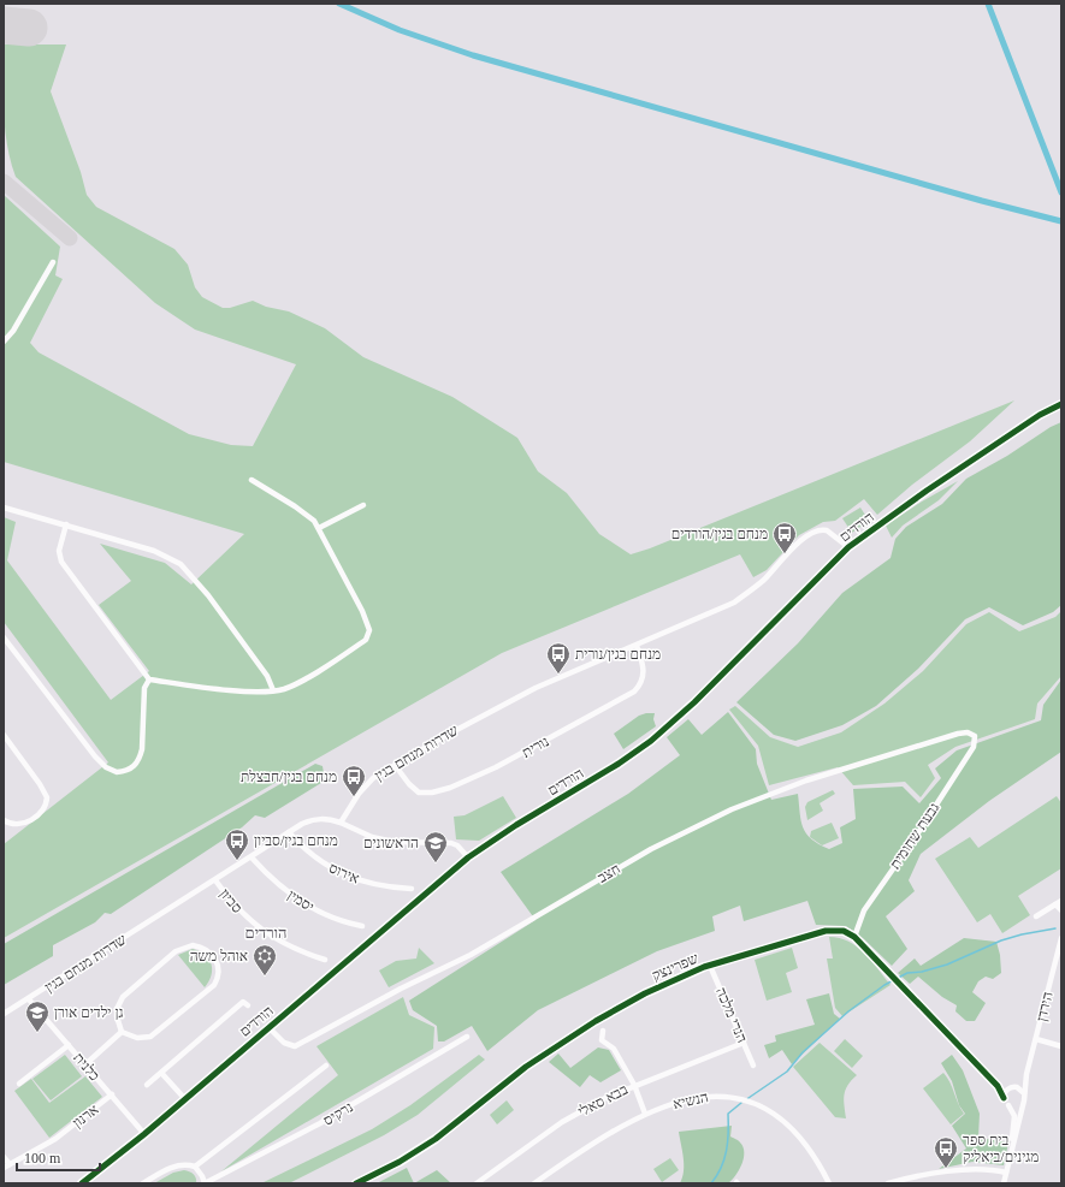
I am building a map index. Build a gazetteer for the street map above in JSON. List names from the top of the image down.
{
  "streets": {
    "street": [
      "הורדים",
      "נורית",
      "שדרות מנחם בגין",
      "גבעת שחומית",
      "אירוס",
      "חצב",
      "סביון",
      "יסמין",
      "שפרינצק",
      "הירדן",
      "הנרי מלכה",
      "כלנית",
      "בבא סאלי",
      "הנשיא",
      "נרקיס",
      "ארנון"
    ]
  },
  "crossings": [
    ["הורדים", "שדרות מנחם בגין"],
    ["הורדים", "חצב"],
    ["הורדים", "כלנית"],
    ["נורית", "שדרות מנחם בגין"],
    ["שדרות מנחם בגין", "אירוס"],
    ["שדרות מנחם בגין", "סביון"],
    ["שדרות מנחם בגין", "יסמין"],
    ["שדרות מנחם בגין", "כלנית"],
    ["גבעת שחומית", "חצב"],
    ["גבעת שחומית", "שפרינצק"],
    ["שפרינצק", "הנרי מלכה"],
    ["הנרי מלכה", "בבא סאלי"],
    ["כלנית", "ארנון"]
  ],
  "districts": ["הורדים"],
  "places": {
    "bus stop": [
      "מנחם בגין/הורדים",
      "מנחם בגין/נורית",
      "מנחם בגין/חבצלת",
      "מנחם בגין/סביון",
      "בית ספר מגינים/ביאליק"
    ],
    "school or university": ["הראשונים", "גן ילדים אורן"],
    "synagogue": ["אוהל משה"]
  },
  "scale_bar": "100 m"
}
